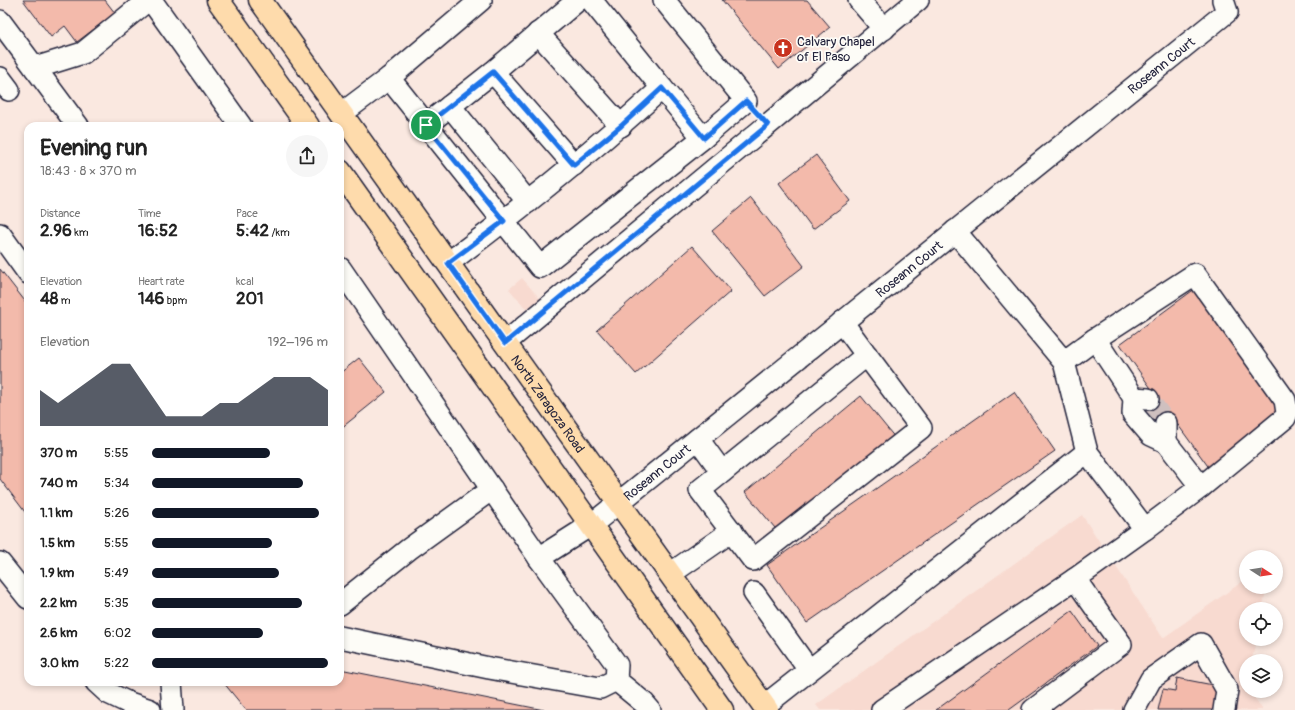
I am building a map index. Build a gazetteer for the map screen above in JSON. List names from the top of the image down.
{
  "streets": {
    "main road": ["North Zaragoza Road"],
    "street": ["Roseann Court"]
  },
  "crossings": [
    ["Roseann Court", "North Zaragoza Road"]
  ],
  "places": {
    "church": ["Calvary Chapel of El Paso"]
  },
  "north": "right",
  "page": {
    "heading": ["Evening run", "18:43 · 8 × 370 m"],
    "stats": [
      ["Distance", "2.96 km"],
      ["Time", "16:52"],
      ["Pace", "5:42 /km"],
      ["Elevation", "48 m"],
      ["Heart rate", "146 bpm"],
      ["kcal", "201"]
    ],
    "chart": ["Elevation", "192–196 m"],
    "list": [
      {
        "name": "370 m",
        "note": "5:55"
      },
      {
        "name": "740 m",
        "note": "5:34"
      },
      {
        "name": "1.1 km",
        "note": "5:26"
      },
      {
        "name": "1.5 km",
        "note": "5:55"
      },
      {
        "name": "1.9 km",
        "note": "5:49"
      },
      {
        "name": "2.2 km",
        "note": "5:35"
      },
      {
        "name": "2.6 km",
        "note": "6:02"
      },
      {
        "name": "3.0 km",
        "note": "5:22"
      }
    ]
  }
}
